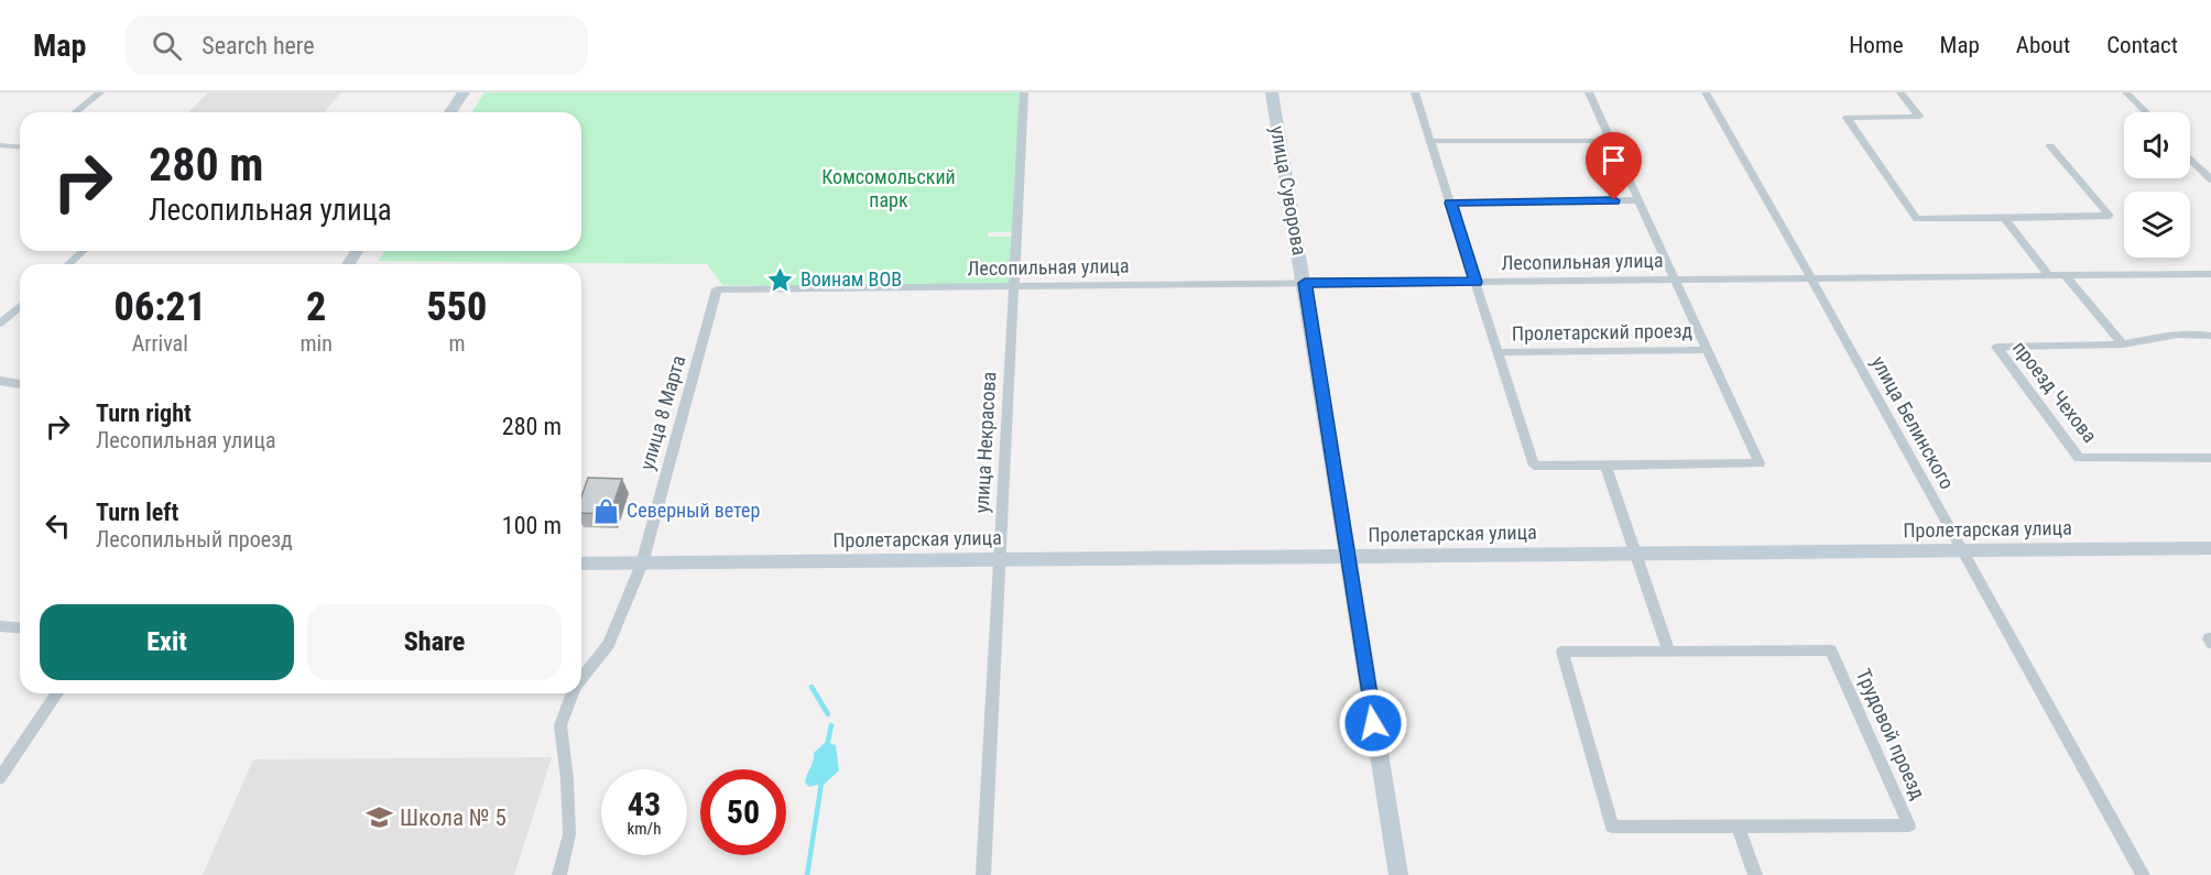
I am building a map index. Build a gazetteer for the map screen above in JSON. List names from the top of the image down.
{
  "streets": {
    "main road": ["улица Суворова", "Пролетарская улица"],
    "street": [
      "Лесопильная улица",
      "Пролетарский проезд",
      "проезд Чехова",
      "улица 8 Марта",
      "улица Белинского",
      "улица Некрасова",
      "Трудовой проезд"
    ]
  },
  "crossings": [
    ["улица Суворова", "Лесопильная улица"],
    ["улица Суворова", "Пролетарская улица"],
    ["Лесопильная улица", "Пролетарский проезд"],
    ["Лесопильная улица", "улица 8 Марта"],
    ["Лесопильная улица", "улица Белинского"],
    ["Лесопильная улица", "улица Некрасова"],
    ["улица 8 Марта", "Пролетарская улица"],
    ["улица Белинского", "Пролетарская улица"],
    ["улица Некрасова", "Пролетарская улица"]
  ],
  "parks": ["Комсомольский парк"],
  "places": {
    "place": ["Воинам ВОВ"],
    "shop": ["Северный ветер"],
    "school or university": ["Школа № 5"]
  },
  "page": {
    "header": "Map",
    "search": "Search here",
    "nav": [
      "Home",
      "Map",
      "About",
      "Contact"
    ],
    "turn": ["280 m", "Лесопильная улица"],
    "eta": [
      "06:21",
      "Arrival",
      "2",
      "min",
      "550",
      "m"
    ],
    "list": [
      {
        "name": "Turn right",
        "note": "Лесопильная улица",
        "value": "280 m"
      },
      {
        "name": "Turn left",
        "note": "Лесопильный проезд",
        "value": "100 m"
      }
    ],
    "buttons": ["Exit", "Share"],
    "speed": "43 km/h",
    "limit": "50"
  }
}
